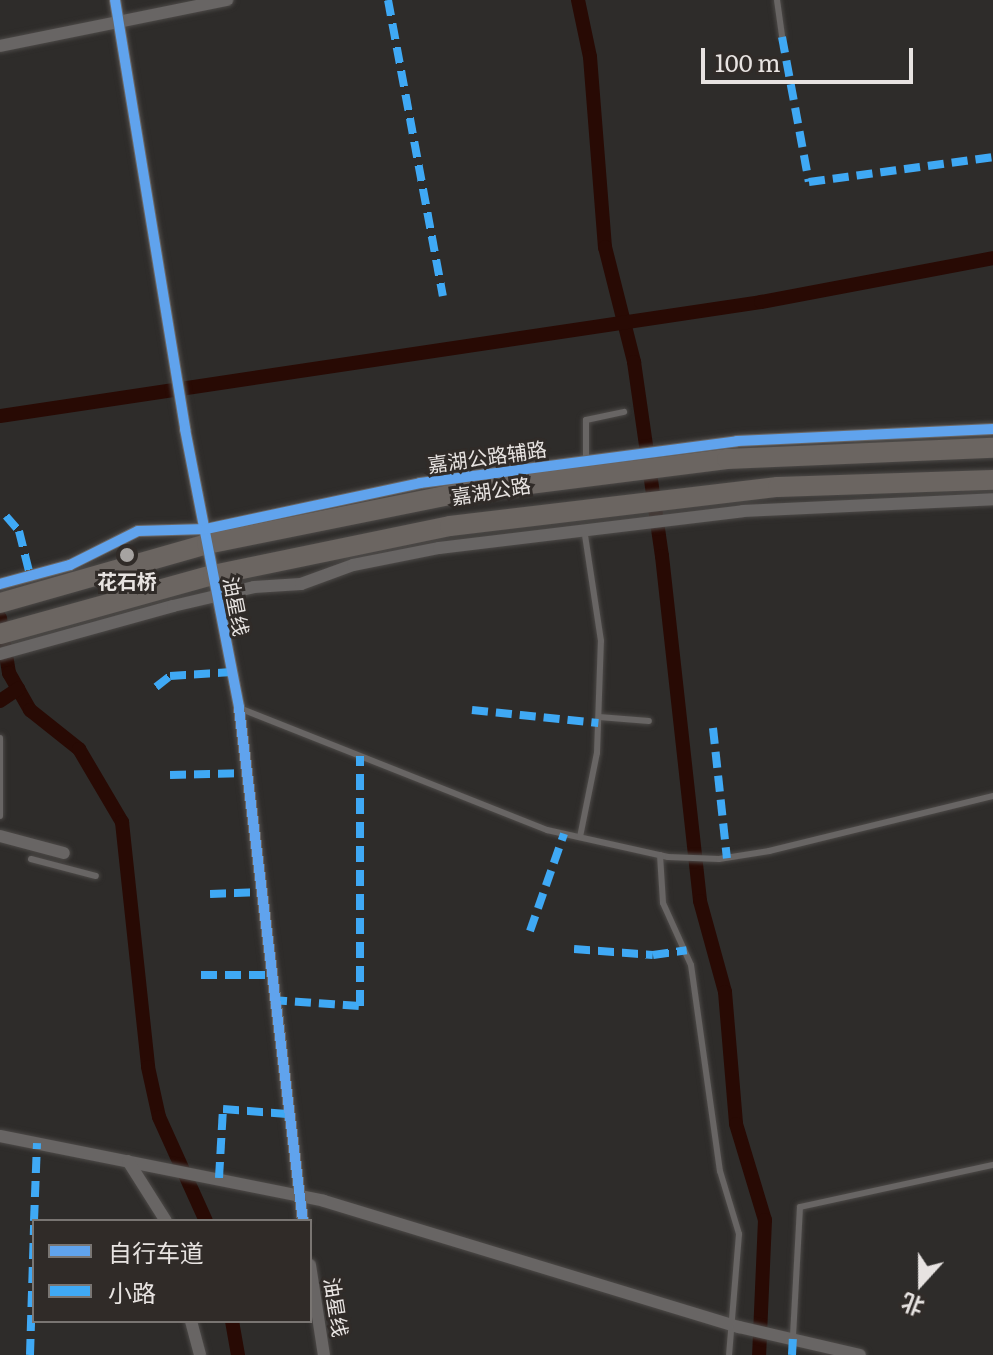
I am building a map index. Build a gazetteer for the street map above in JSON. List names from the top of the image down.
{
  "streets": {
    "main road": ["嘉湖公路"],
    "street": ["嘉湖公路辅路", "油星线"]
  },
  "crossings": [
    ["嘉湖公路辅路", "嘉湖公路"],
    ["嘉湖公路辅路", "油星线"],
    ["嘉湖公路", "油星线"]
  ],
  "places": ["花石桥"],
  "legend": ["自行车道", "小路"],
  "scale_bar": "100 m",
  "north": "bottom"
}
